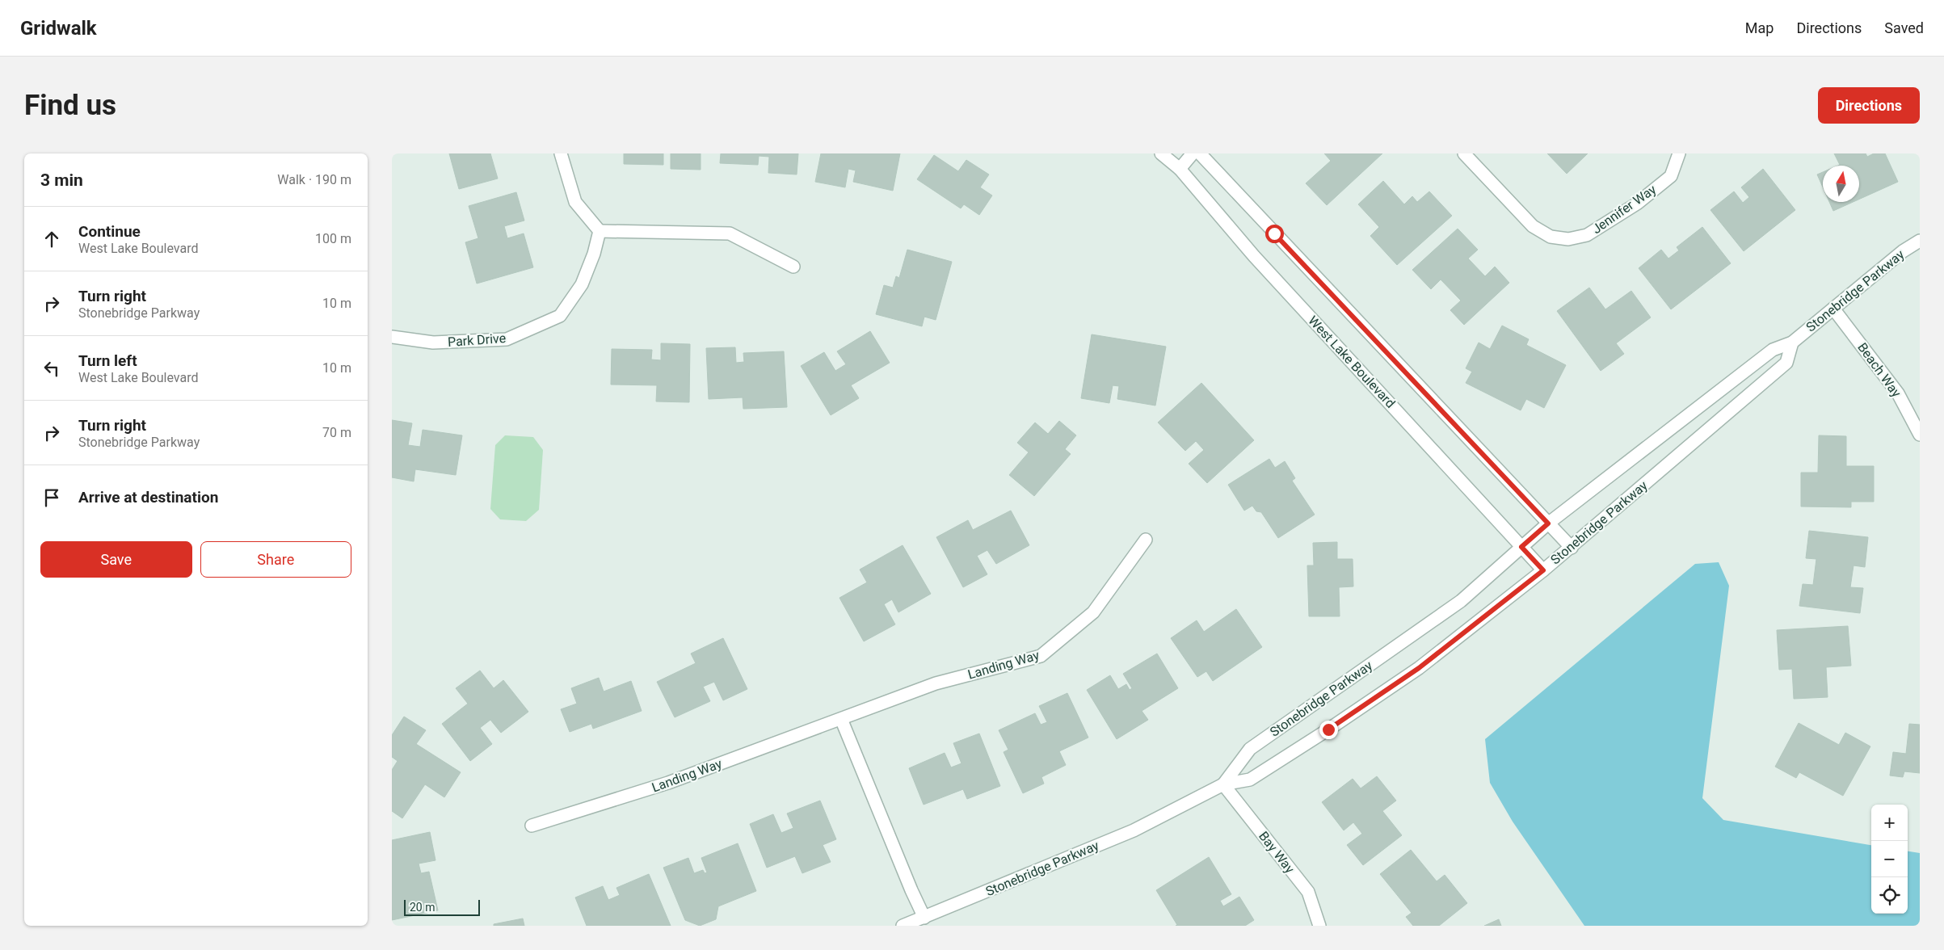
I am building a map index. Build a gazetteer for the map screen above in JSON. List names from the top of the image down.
{
  "streets": {
    "street": [
      "Jennifer Way",
      "Stonebridge Parkway",
      "Park Drive",
      "West Lake Boulevard",
      "Beach Way",
      "Landing Way",
      "Bay Way"
    ]
  },
  "crossings": [
    ["Stonebridge Parkway", "West Lake Boulevard"],
    ["Stonebridge Parkway", "Beach Way"],
    ["Stonebridge Parkway", "Bay Way"]
  ],
  "scale_bar": "20 m",
  "north": "top",
  "page": {
    "header": "Gridwalk",
    "nav": ["Map", "Directions", "Saved"],
    "buttons": [
      "Directions",
      ["Save", "Share"]
    ],
    "title": "Find us",
    "heading": ["3 min", "Walk · 190 m"],
    "list": [
      ["Continue", "West Lake Boulevard", "100 m"],
      ["Turn right", "Stonebridge Parkway", "10 m"],
      ["Turn left", "West Lake Boulevard", "10 m"],
      ["Turn right", "Stonebridge Parkway", "70 m"],
      "Arrive at destination"
    ],
    "map_buttons": ["+", "−"],
    "scale": "20 m"
  }
}
